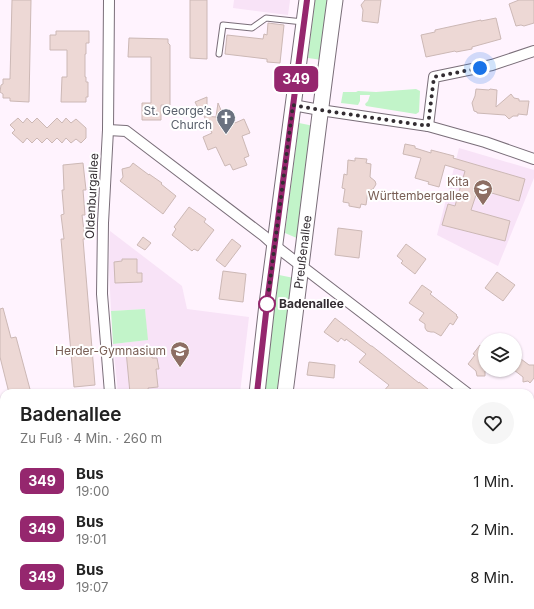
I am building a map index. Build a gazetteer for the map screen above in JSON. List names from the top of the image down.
{
  "streets": {
    "street": ["Oldenburgallee", "Preußenallee"]
  },
  "places": {
    "church": ["St. George’s Church"],
    "school or university": ["Kita Württembergallee", "Herder-Gymnasium"],
    "other": ["Badenallee"]
  },
  "lines": ["bus line 349"],
  "page": {
    "on_map": "349",
    "heading": ["Badenallee", "Zu Fuß · 4 Min. · 260 m"],
    "list": [
      {
        "mark": "349",
        "name": "Bus",
        "note": "19:00",
        "value": "1 Min."
      },
      {
        "mark": "349",
        "name": "Bus",
        "note": "19:01",
        "value": "2 Min."
      },
      {
        "mark": "349",
        "name": "Bus",
        "note": "19:07",
        "value": "8 Min."
      }
    ]
  }
}
